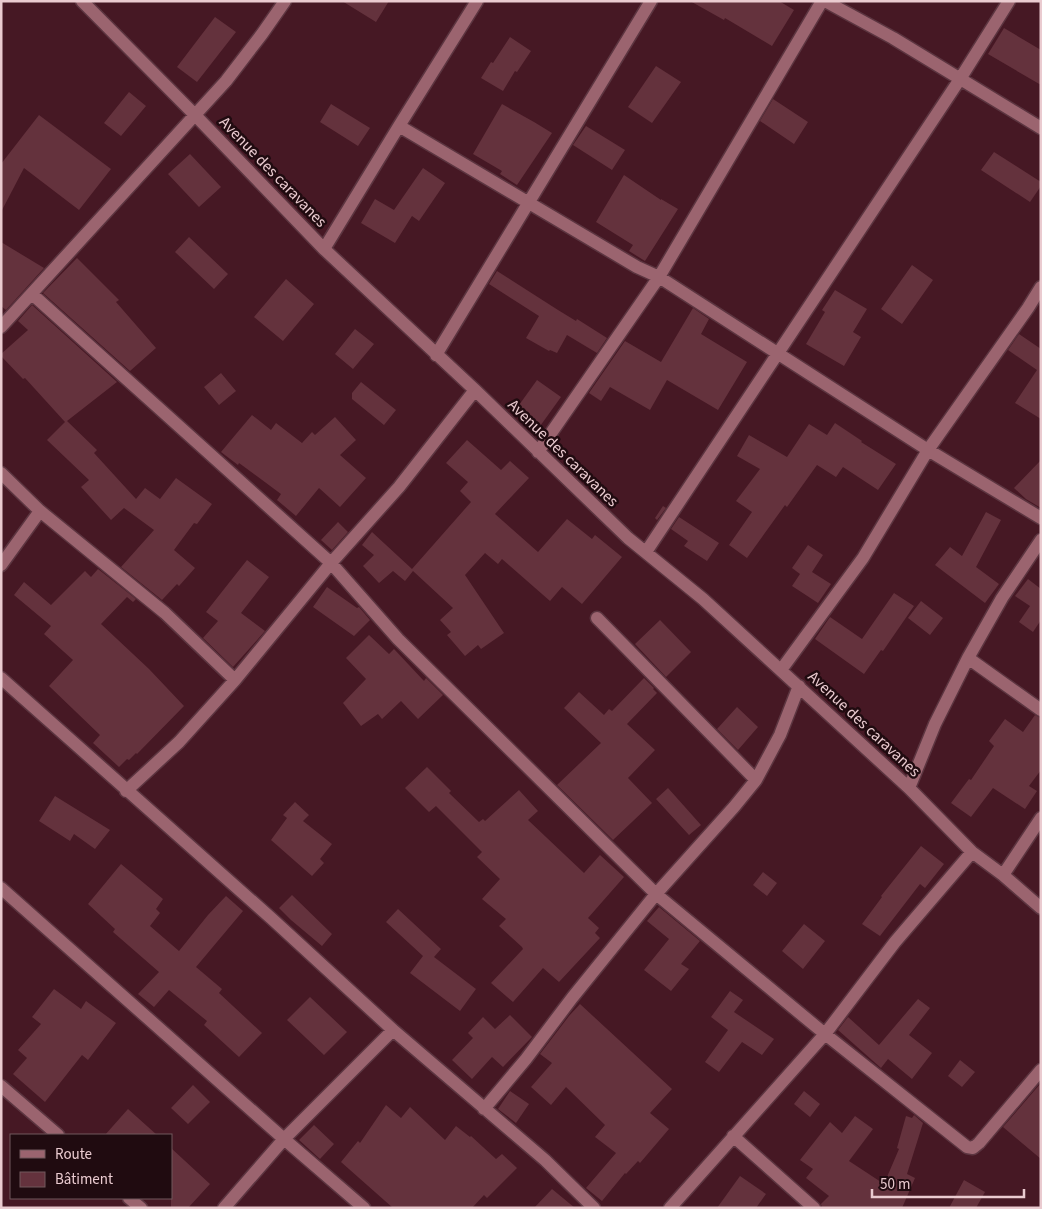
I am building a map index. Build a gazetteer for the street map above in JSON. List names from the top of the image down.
{
  "streets": {
    "street": ["Avenue des caravanes"]
  },
  "legend": ["Route", "Bâtiment"],
  "scale_bar": "50 m"
}
